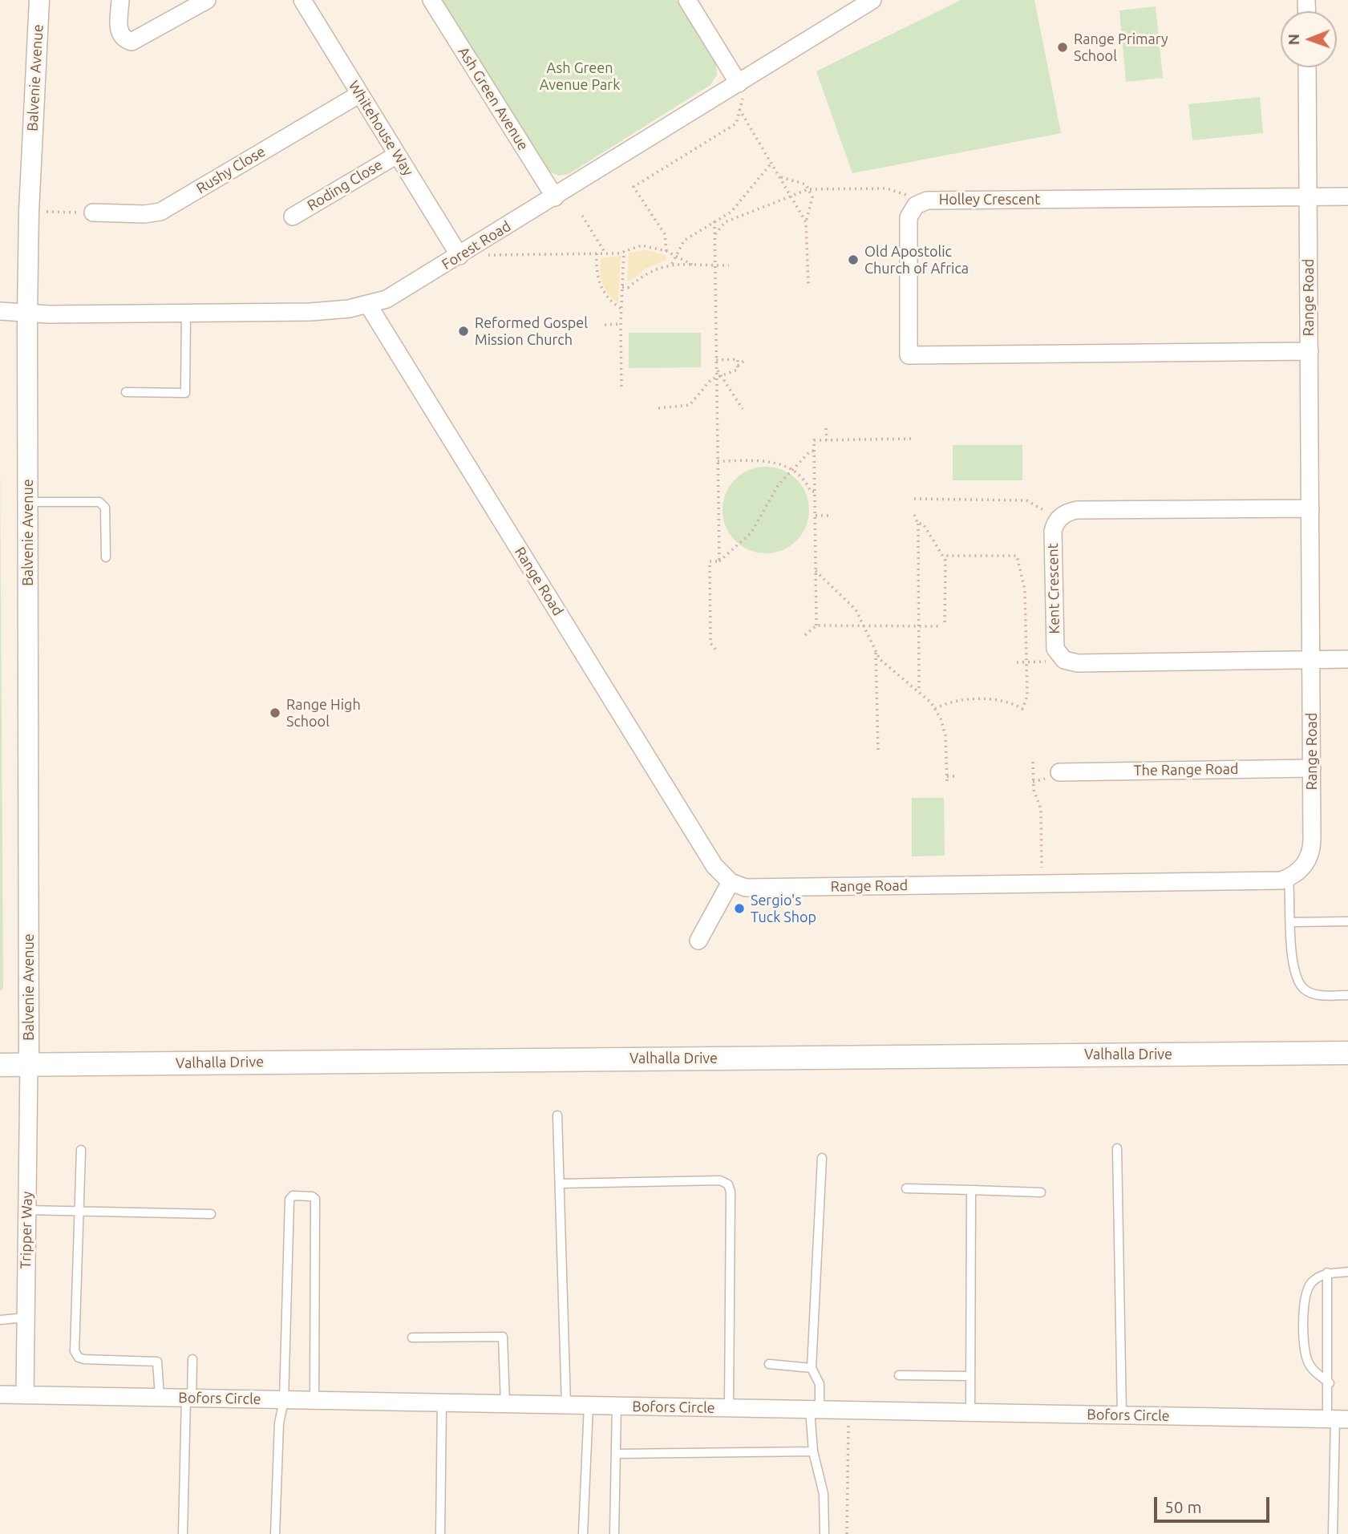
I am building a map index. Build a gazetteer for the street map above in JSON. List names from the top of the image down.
{
  "streets": {
    "main road": ["Valhalla Drive"],
    "street": [
      "Balvenie Avenue",
      "Ash Green Avenue",
      "Whitehouse Way",
      "Rushy Close",
      "Roding Close",
      "Holley Crescent",
      "Forest Road",
      "Range Road",
      "Kent Crescent",
      "The Range Road",
      "Tripper Way",
      "Bofors Circle"
    ]
  },
  "crossings": [
    ["Balvenie Avenue", "Forest Road"],
    ["Balvenie Avenue", "Valhalla Drive"],
    ["Balvenie Avenue", "Tripper Way"],
    ["Ash Green Avenue", "Forest Road"],
    ["Whitehouse Way", "Rushy Close"],
    ["Whitehouse Way", "Roding Close"],
    ["Whitehouse Way", "Forest Road"],
    ["Holley Crescent", "Range Road"],
    ["Forest Road", "Range Road"],
    ["Range Road", "Kent Crescent"],
    ["Range Road", "The Range Road"],
    ["Valhalla Drive", "Tripper Way"],
    ["Tripper Way", "Bofors Circle"]
  ],
  "parks": ["Ash Green Avenue Park"],
  "places": [
    "Range Primary School",
    "Old Apostolic Church of Africa",
    "Reformed Gospel Mission Church",
    "Range High School",
    "Sergio's Tuck Shop"
  ],
  "scale_bar": "50 m",
  "north": "left"
}
